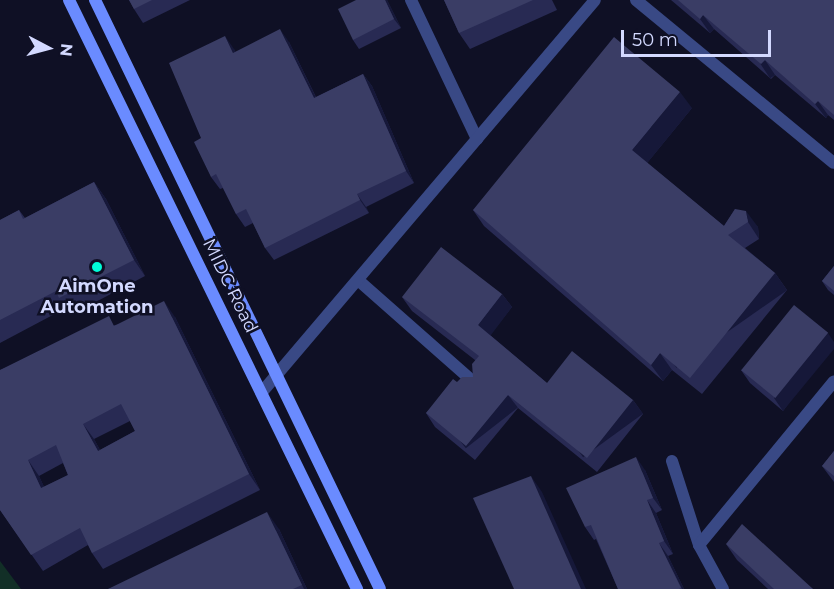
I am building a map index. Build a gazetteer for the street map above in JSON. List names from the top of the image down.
{
  "streets": {
    "main road": ["MIDC Road"]
  },
  "places": ["AimOne Automation"],
  "scale_bar": "50 m",
  "north": "right"
}
